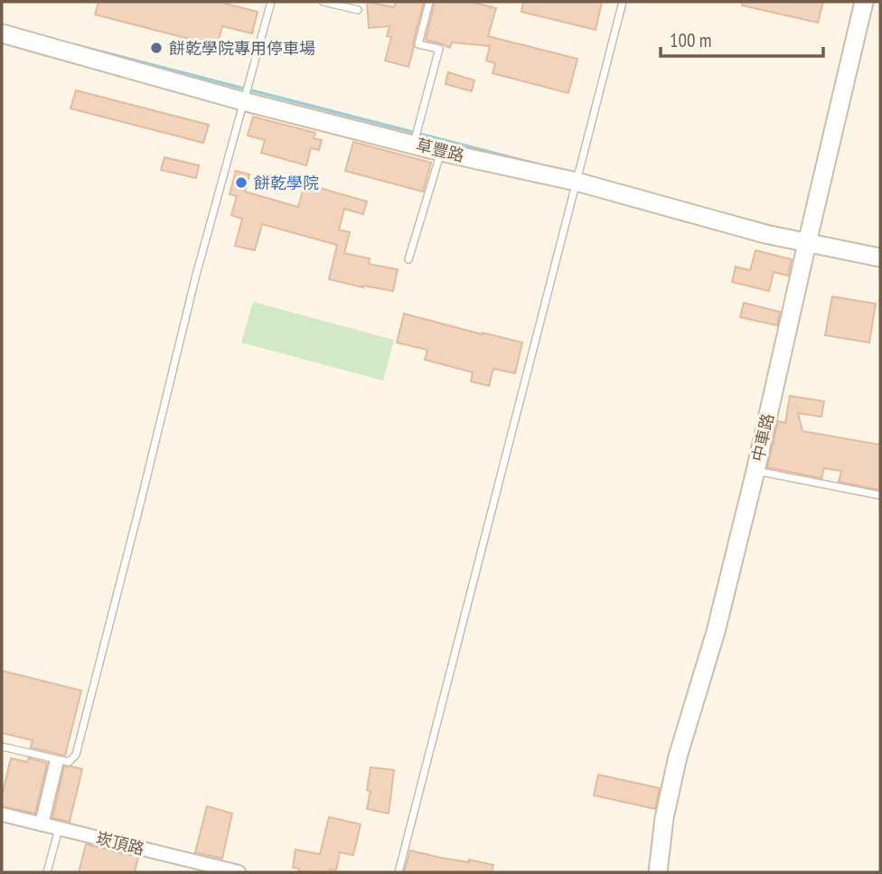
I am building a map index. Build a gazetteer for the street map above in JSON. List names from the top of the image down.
{
  "streets": {
    "street": ["草豐路", "中車路", "崁頂路"]
  },
  "crossings": [
    ["草豐路", "中車路"]
  ],
  "places": ["餅乾學院專用停車場", "餅乾學院"],
  "scale_bar": "100 m"
}
